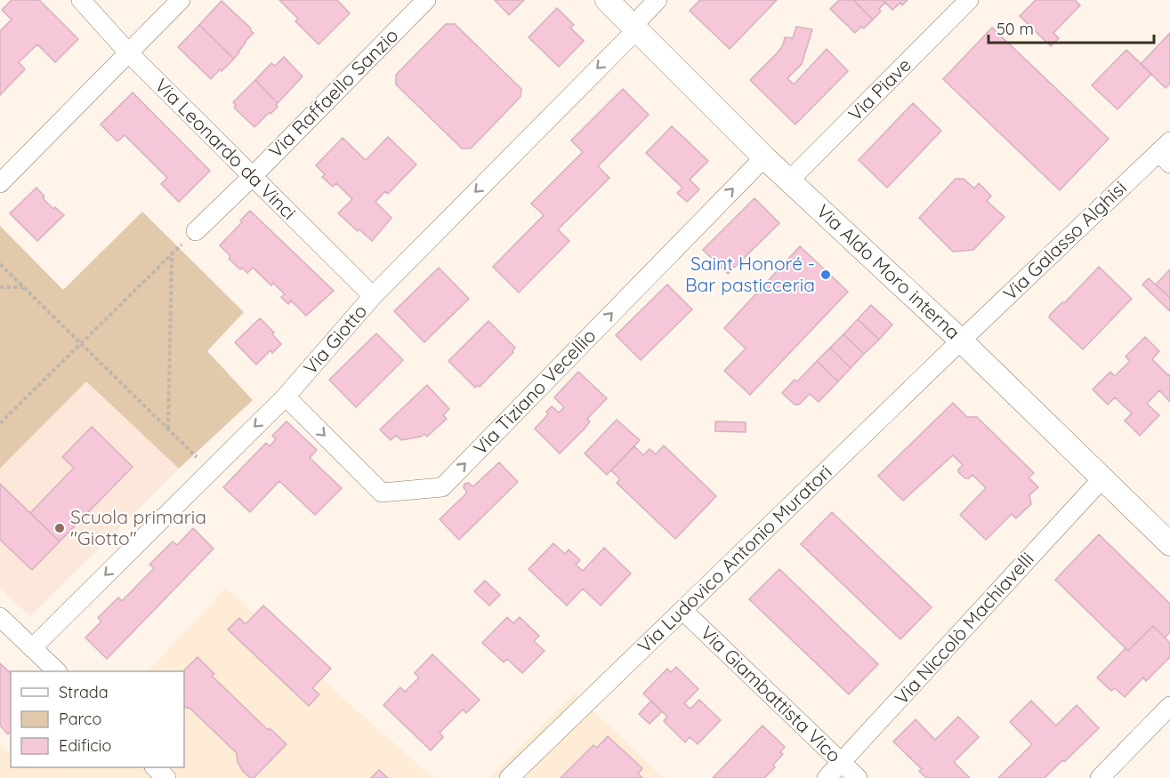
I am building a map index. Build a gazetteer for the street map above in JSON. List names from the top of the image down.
{
  "streets": {
    "street": [
      "Via Piave",
      "Via Raffaello Sanzio",
      "Via Leonardo da Vinci",
      "Via Galasso Alghisi",
      "Via Aldo Moro interna",
      "Via Giotto",
      "Via Tiziano Vecellio",
      "Via Ludovico Antonio Muratori",
      "Via Niccolò Machiavelli",
      "Via Giambattista Vico"
    ]
  },
  "crossings": [
    ["Via Piave", "Via Aldo Moro interna"],
    ["Via Raffaello Sanzio", "Via Leonardo da Vinci"],
    ["Via Leonardo da Vinci", "Via Giotto"],
    ["Via Galasso Alghisi", "Via Aldo Moro interna"],
    ["Via Galasso Alghisi", "Via Ludovico Antonio Muratori"],
    ["Via Aldo Moro interna", "Via Giotto"],
    ["Via Aldo Moro interna", "Via Tiziano Vecellio"],
    ["Via Aldo Moro interna", "Via Ludovico Antonio Muratori"],
    ["Via Aldo Moro interna", "Via Niccolò Machiavelli"],
    ["Via Giotto", "Via Tiziano Vecellio"],
    ["Via Ludovico Antonio Muratori", "Via Giambattista Vico"],
    ["Via Niccolò Machiavelli", "Via Giambattista Vico"]
  ],
  "one_way": ["Via Giotto", "Via Tiziano Vecellio"],
  "places": ["Saint Honoré - Bar pasticceria", "Scuola primaria \"Giotto\""],
  "legend": ["Strada", "Parco", "Edificio"],
  "scale_bar": "50 m"
}
